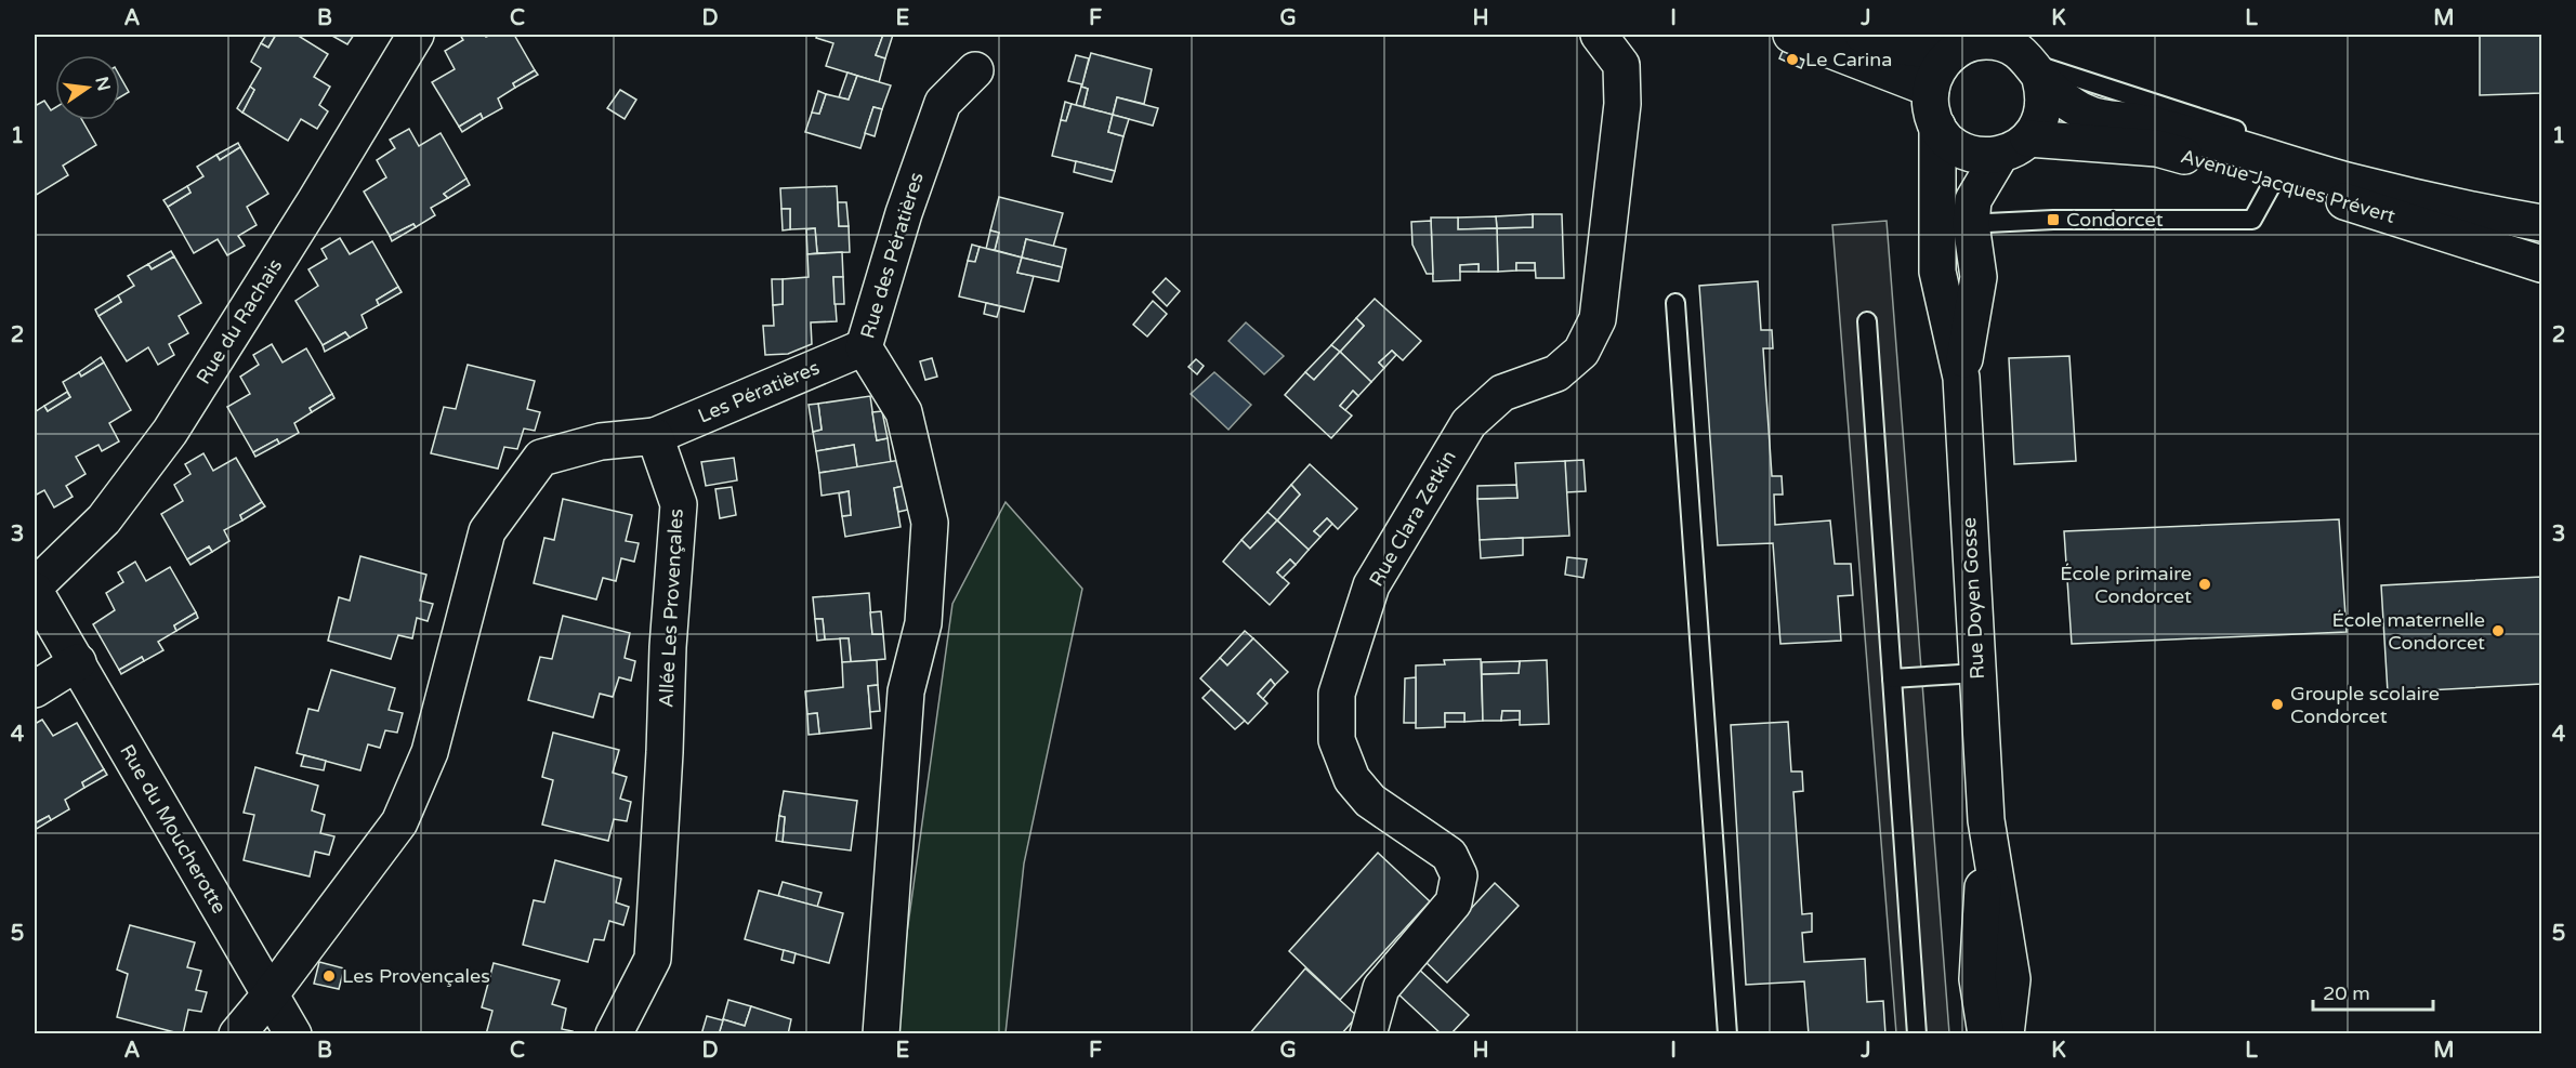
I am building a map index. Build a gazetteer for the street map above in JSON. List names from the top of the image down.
{
  "streets": {
    "street": [
      "Avenue Jacques Prévert",
      "Rue des Pératières",
      "Rue du Rachais",
      "Les Pératières",
      "Rue Clara Zetkin",
      "Rue Doyen Gosse",
      "Allée Les Provençales",
      "Rue du Moucherotte"
    ]
  },
  "crossings": [
    ["Avenue Jacques Prévert", "Rue Doyen Gosse"],
    ["Rue des Pératières", "Les Pératières"],
    ["Rue du Rachais", "Rue du Moucherotte"],
    ["Les Pératières", "Allée Les Provençales"]
  ],
  "places": {
    "other": [
      "Le Carina",
      "École primaire Condorcet",
      "École maternelle Condorcet",
      "Grouple scolaire Condorcet",
      "Les Provençales"
    ],
    "transit": ["Condorcet"]
  },
  "scale_bar": "20 m",
  "north": "right",
  "grid": {
    "columns": [
      "A",
      "B",
      "C",
      "D",
      "E",
      "F",
      "G",
      "H",
      "I",
      "J",
      "K",
      "L",
      "M"
    ],
    "rows": [
      "1",
      "2",
      "3",
      "4",
      "5"
    ]
  }
}
